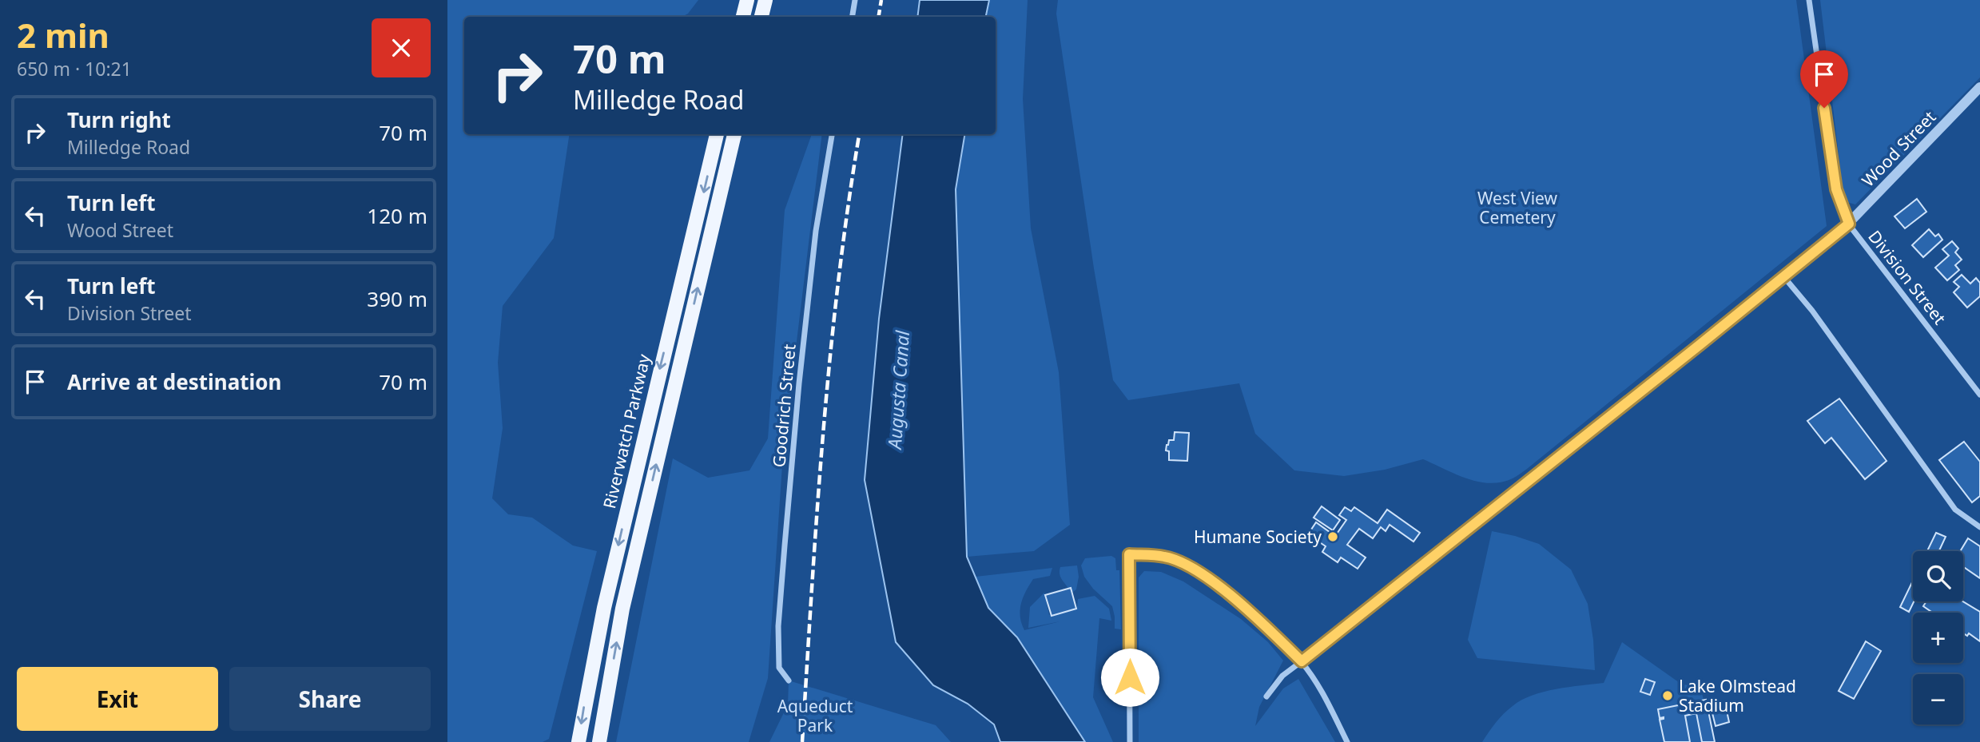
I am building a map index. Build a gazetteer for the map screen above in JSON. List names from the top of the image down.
{
  "streets": {
    "main road": ["Riverwatch Parkway"],
    "street": ["Wood Street", "Division Street", "Goodrich Street"]
  },
  "crossings": [
    ["Wood Street", "Division Street"]
  ],
  "water": ["Augusta Canal"],
  "parks": ["West View Cemetery", "Aqueduct Park"],
  "places": ["Humane Society", "Lake Olmstead Stadium"],
  "page": {
    "heading": ["2 min", "650 m · 10:21"],
    "turn": ["70 m", "Milledge Road"],
    "list": [
      {
        "name": "Turn right",
        "note": "Milledge Road",
        "value": "70 m"
      },
      {
        "name": "Turn left",
        "note": "Wood Street",
        "value": "120 m"
      },
      {
        "name": "Turn left",
        "note": "Division Street",
        "value": "390 m"
      },
      {
        "name": "Arrive at destination",
        "value": "70 m"
      }
    ],
    "map_buttons": ["+", "−"],
    "buttons": ["Exit", "Share"]
  }
}
